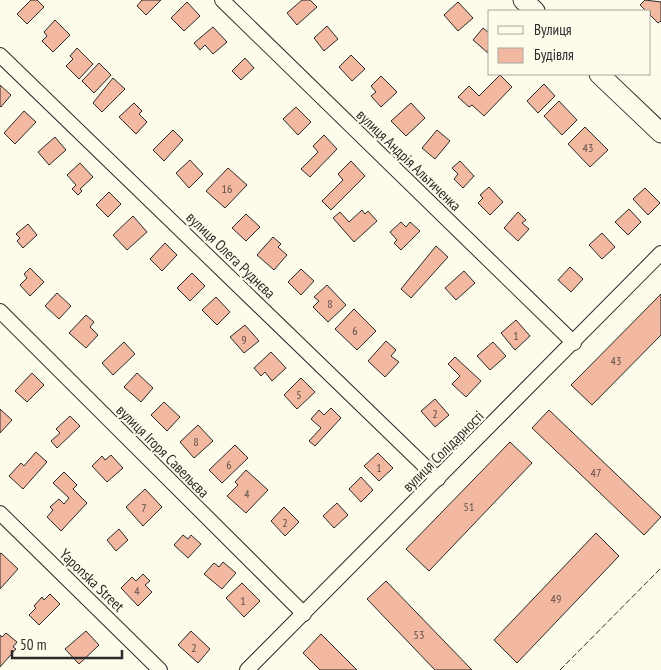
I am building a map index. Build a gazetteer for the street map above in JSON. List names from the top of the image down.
{
  "streets": {
    "street": [
      "вулиця Андрія Альтиченка",
      "вулиця Олега Руднєва",
      "вулиця Ігоря Савельєва",
      "вулиця Солідарності",
      "Yaponska Street"
    ]
  },
  "crossings": [
    ["вулиця Андрія Альтиченка", "вулиця Солідарності"],
    ["вулиця Олега Руднєва", "вулиця Солідарності"],
    ["вулиця Ігоря Савельєва", "вулиця Солідарності"]
  ],
  "house_numbers": [
    "43",
    "16",
    "8",
    "6",
    "1",
    "9",
    "43",
    "5",
    "2",
    "8",
    "6",
    "1",
    "47",
    "4",
    "51",
    "7",
    "2",
    "4",
    "49",
    "1",
    "53",
    "2"
  ],
  "legend": ["Вулиця", "Будівля"],
  "scale_bar": "50 m"
}
